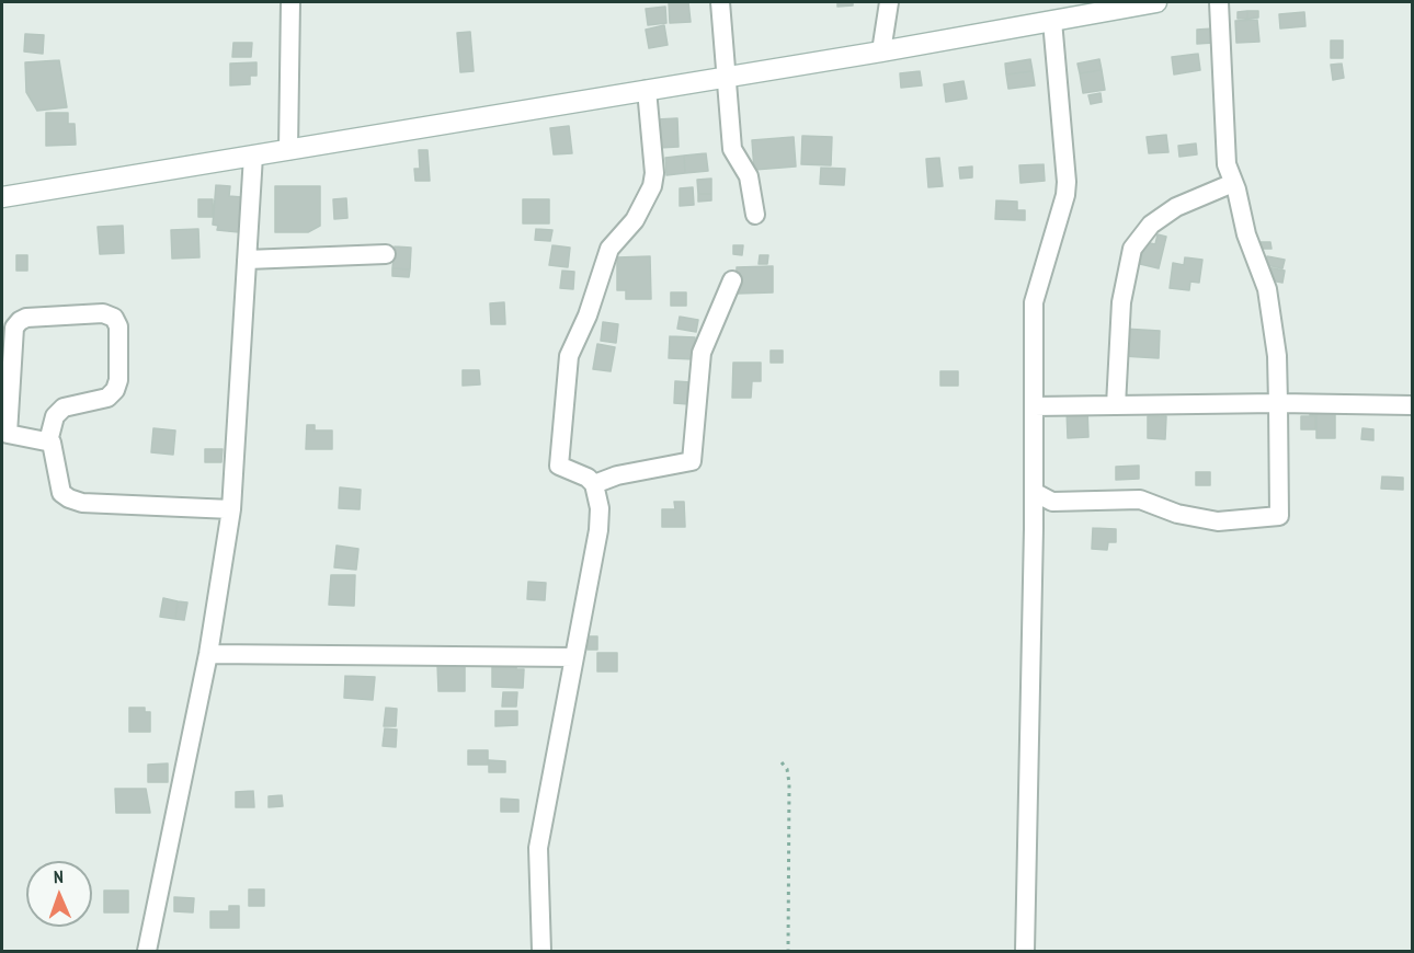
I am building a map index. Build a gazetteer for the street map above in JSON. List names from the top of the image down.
{
  "north": "top"
}
